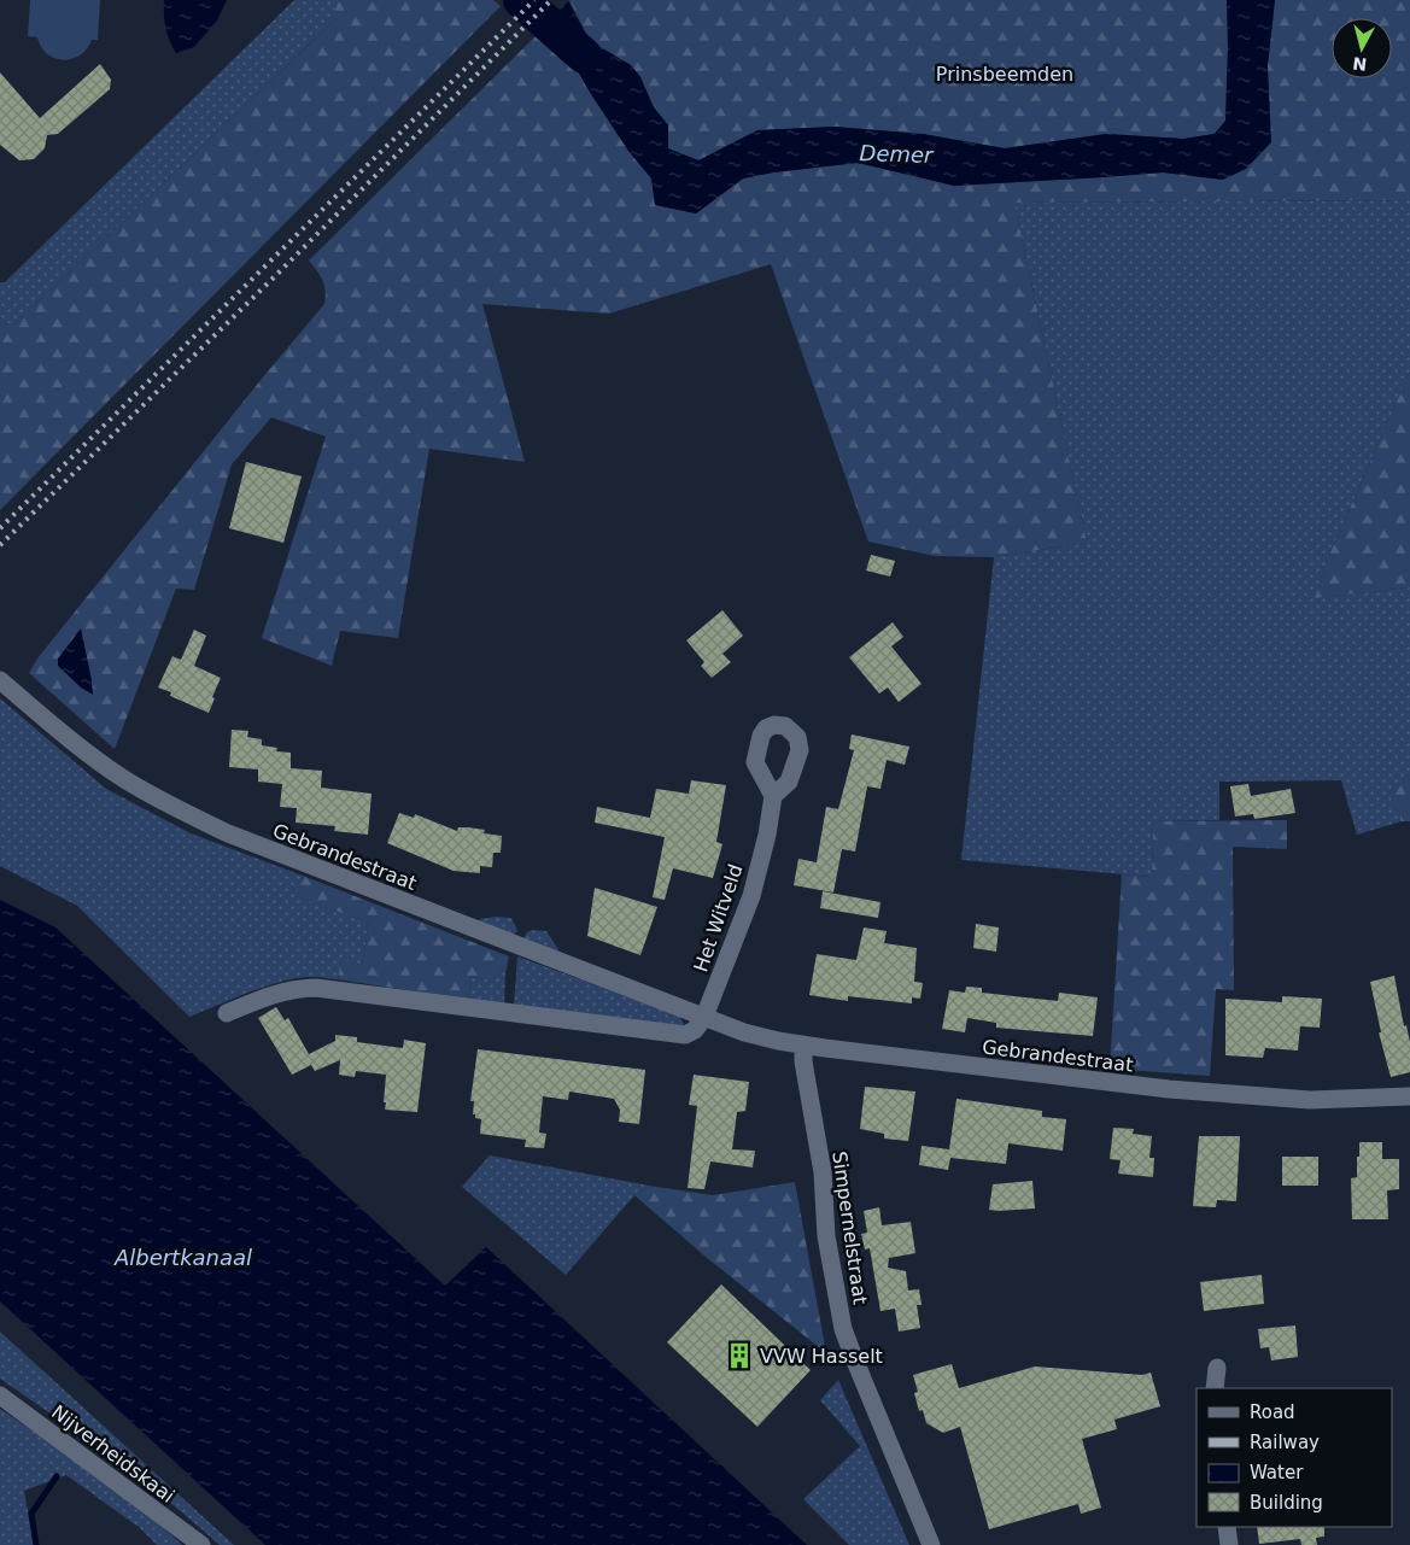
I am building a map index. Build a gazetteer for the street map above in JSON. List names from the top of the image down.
{
  "streets": {
    "street": [
      "Gebrandestraat",
      "Het Witveld",
      "Simpernelstraat",
      "Nijverheidskaai"
    ]
  },
  "crossings": [
    ["Gebrandestraat", "Het Witveld"],
    ["Gebrandestraat", "Simpernelstraat"]
  ],
  "water": ["Demer", "Albertkanaal"],
  "parks": ["Prinsbeemden"],
  "places": {
    "building": ["VVW Hasselt"]
  },
  "legend": [
    "Road",
    "Railway",
    "Water",
    "Building"
  ],
  "north": "bottom"
}
